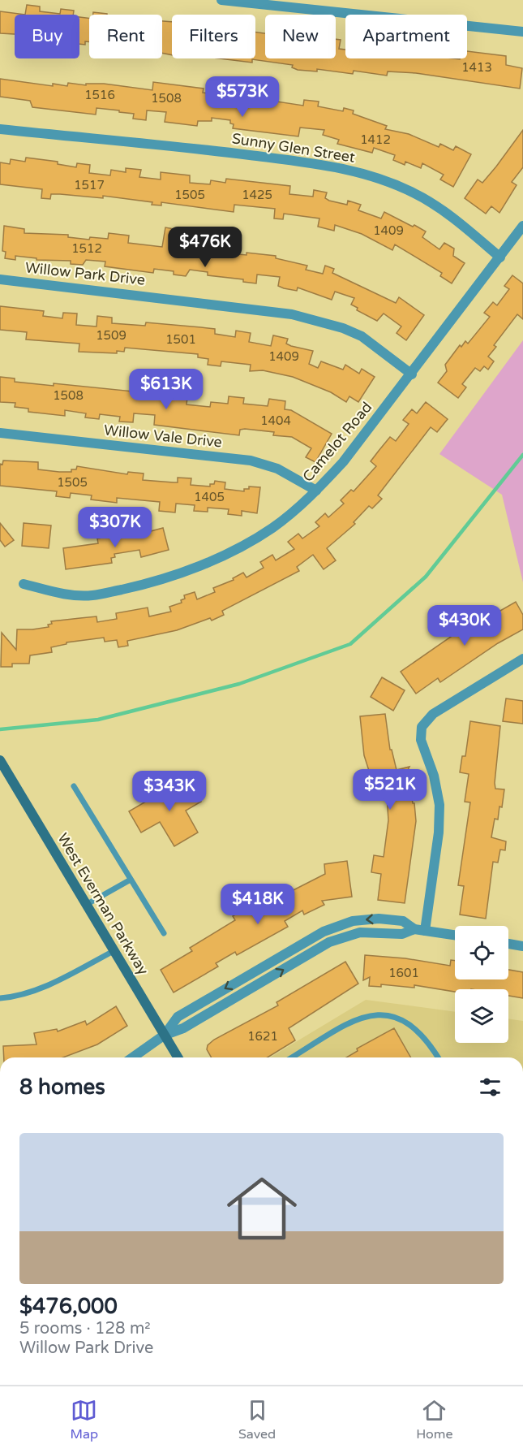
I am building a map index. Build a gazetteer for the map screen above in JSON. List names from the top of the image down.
{
  "streets": {
    "street": [
      "Sunny Glen Street",
      "Willow Park Drive",
      "Willow Vale Drive",
      "Camelot Road",
      "West Everman Parkway"
    ]
  },
  "crossings": [
    ["Sunny Glen Street", "Camelot Road"],
    ["Willow Park Drive", "Camelot Road"],
    ["Willow Vale Drive", "Camelot Road"]
  ],
  "house_numbers": [
    "1413",
    "1516",
    "1508",
    "1412",
    "1517",
    "1505",
    "1425",
    "1409",
    "1512",
    "1509",
    "1501",
    "1409",
    "1508",
    "1404",
    "1505",
    "1405",
    "1601",
    "1621"
  ],
  "page": {
    "chip": [
      "Buy",
      "Rent",
      "Filters",
      "New",
      "Apartment"
    ],
    "price": [
      "$573K",
      "$476K",
      "$613K",
      "$307K",
      "$430K",
      "$521K",
      "$343K",
      "$418K"
    ],
    "heading": "8 homes",
    "list": [
      {
        "name": "$476,000",
        "note": "5 rooms · 128 m² · Willow Park Drive"
      }
    ],
    "tabs": ["Map", "Saved", "Home"]
  }
}
